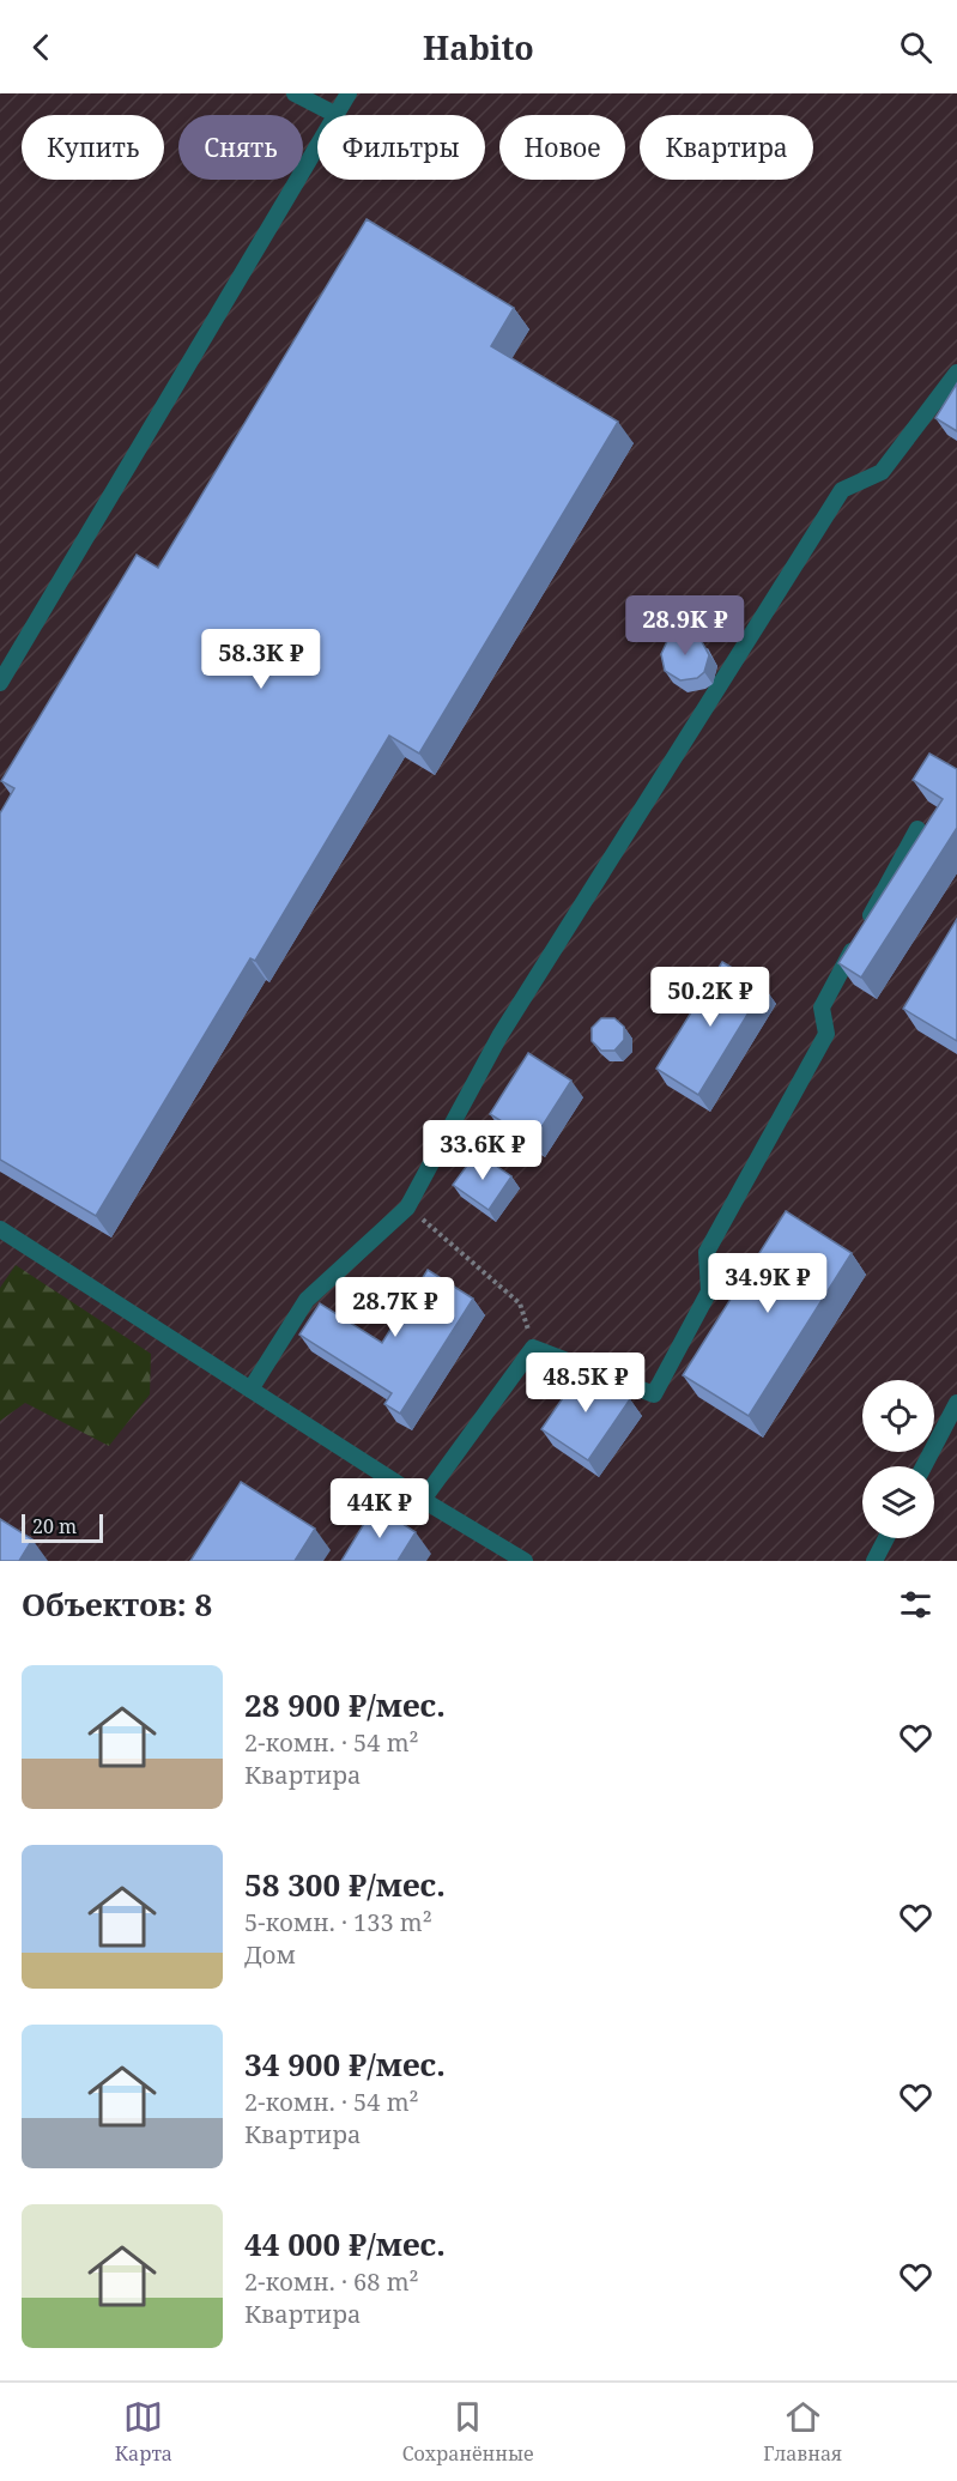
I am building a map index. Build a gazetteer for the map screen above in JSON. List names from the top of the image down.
{
  "scale_bar": "20 m",
  "page": {
    "header": "Habito",
    "chip": [
      "Купить",
      "Снять",
      "Фильтры",
      "Новое",
      "Квартира"
    ],
    "price": [
      "28.9K ₽",
      "58.3K ₽",
      "50.2K ₽",
      "33.6K ₽",
      "34.9K ₽",
      "28.7K ₽",
      "48.5K ₽",
      "44K ₽"
    ],
    "scale": "20 m",
    "heading": "Объектов: 8",
    "list": [
      {
        "name": "28 900 ₽/мес.",
        "note": "2-комн. · 54 m² · Квартира"
      },
      {
        "name": "58 300 ₽/мес.",
        "note": "5-комн. · 133 m² · Дом"
      },
      {
        "name": "34 900 ₽/мес.",
        "note": "2-комн. · 54 m² · Квартира"
      },
      {
        "name": "44 000 ₽/мес.",
        "note": "2-комн. · 68 m² · Квартира"
      }
    ],
    "tabs": ["Карта", "Сохранённые", "Главная"]
  }
}
